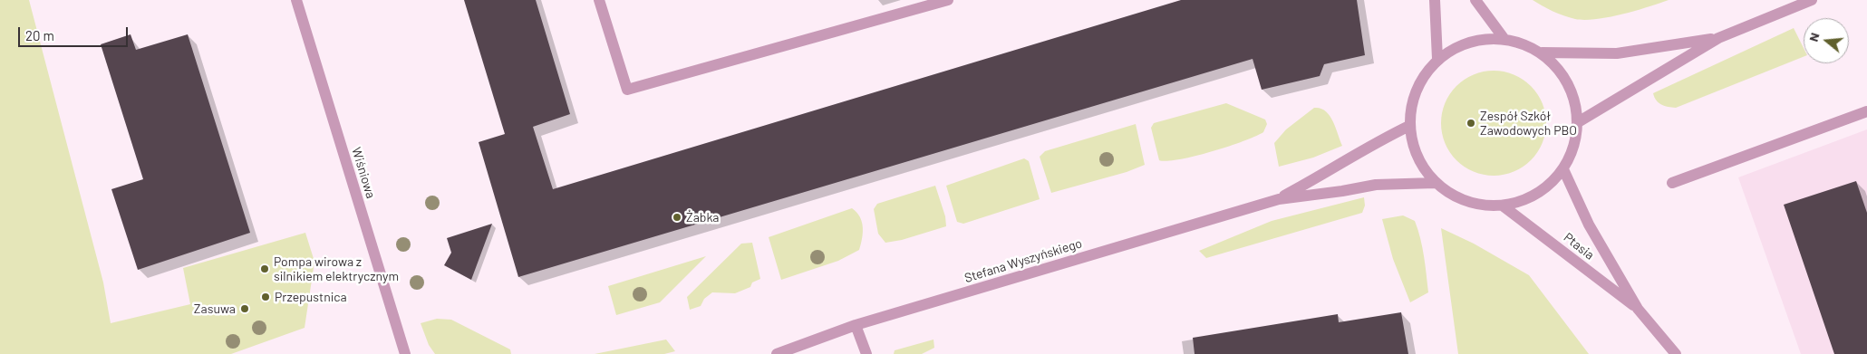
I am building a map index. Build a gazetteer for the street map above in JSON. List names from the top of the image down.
{
  "streets": {
    "street": ["Wiśniowa", "Ptasia", "Stefana Wyszyńskiego"]
  },
  "places": [
    "Zespół Szkół Zawodowych PBO",
    "Żabka",
    "Pompa wirowa z silnikiem elektrycznym",
    "Przepustnica",
    "Zasuwa"
  ],
  "scale_bar": "20 m",
  "north": "left"
}
